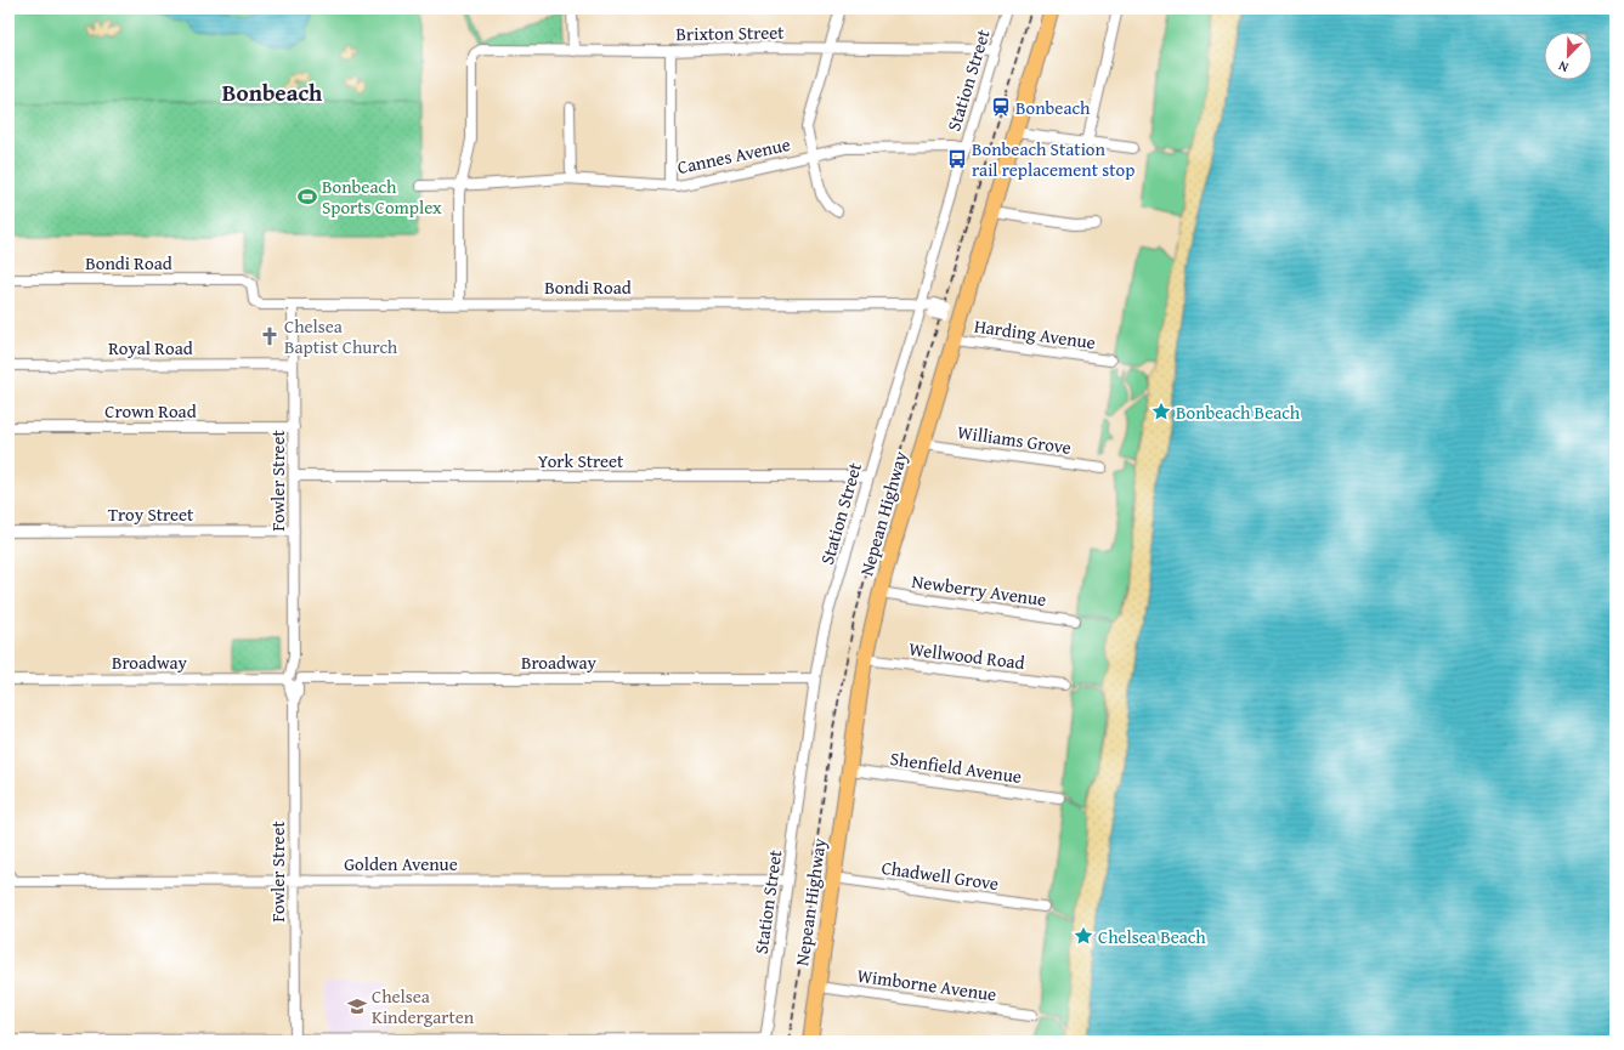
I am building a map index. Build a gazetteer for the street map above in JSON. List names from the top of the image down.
{
  "streets": {
    "highway": ["Nepean Highway"],
    "street": [
      "Brixton Street",
      "Station Street",
      "Cannes Avenue",
      "Bondi Road",
      "Harding Avenue",
      "Royal Road",
      "Crown Road",
      "Williams Grove",
      "York Street",
      "Fowler Street",
      "Troy Street",
      "Newberry Avenue",
      "Wellwood Road",
      "Broadway",
      "Shenfield Avenue",
      "Golden Avenue",
      "Chadwell Grove",
      "Wimborne Avenue"
    ]
  },
  "crossings": [
    ["Brixton Street", "Station Street"],
    ["Brixton Street", "Cannes Avenue"],
    ["Station Street", "Cannes Avenue"],
    ["Station Street", "Bondi Road"],
    ["Station Street", "York Street"],
    ["Station Street", "Broadway"],
    ["Station Street", "Golden Avenue"],
    ["Bondi Road", "Fowler Street"],
    ["Harding Avenue", "Nepean Highway"],
    ["Royal Road", "Fowler Street"],
    ["Crown Road", "Fowler Street"],
    ["Williams Grove", "Nepean Highway"],
    ["York Street", "Fowler Street"],
    ["Fowler Street", "Troy Street"],
    ["Fowler Street", "Broadway"],
    ["Fowler Street", "Golden Avenue"],
    ["Nepean Highway", "Newberry Avenue"],
    ["Nepean Highway", "Wellwood Road"],
    ["Nepean Highway", "Shenfield Avenue"],
    ["Nepean Highway", "Chadwell Grove"],
    ["Nepean Highway", "Wimborne Avenue"]
  ],
  "districts": ["Bonbeach"],
  "places": {
    "station": ["Bonbeach"],
    "bus stop": ["Bonbeach Station rail replacement stop"],
    "sports": ["Bonbeach Sports Complex"],
    "church": ["Chelsea Baptist Church"],
    "place": ["Bonbeach Beach", "Chelsea Beach"],
    "school or university": ["Chelsea Kindergarten"]
  },
  "north": "bottom left"
}
